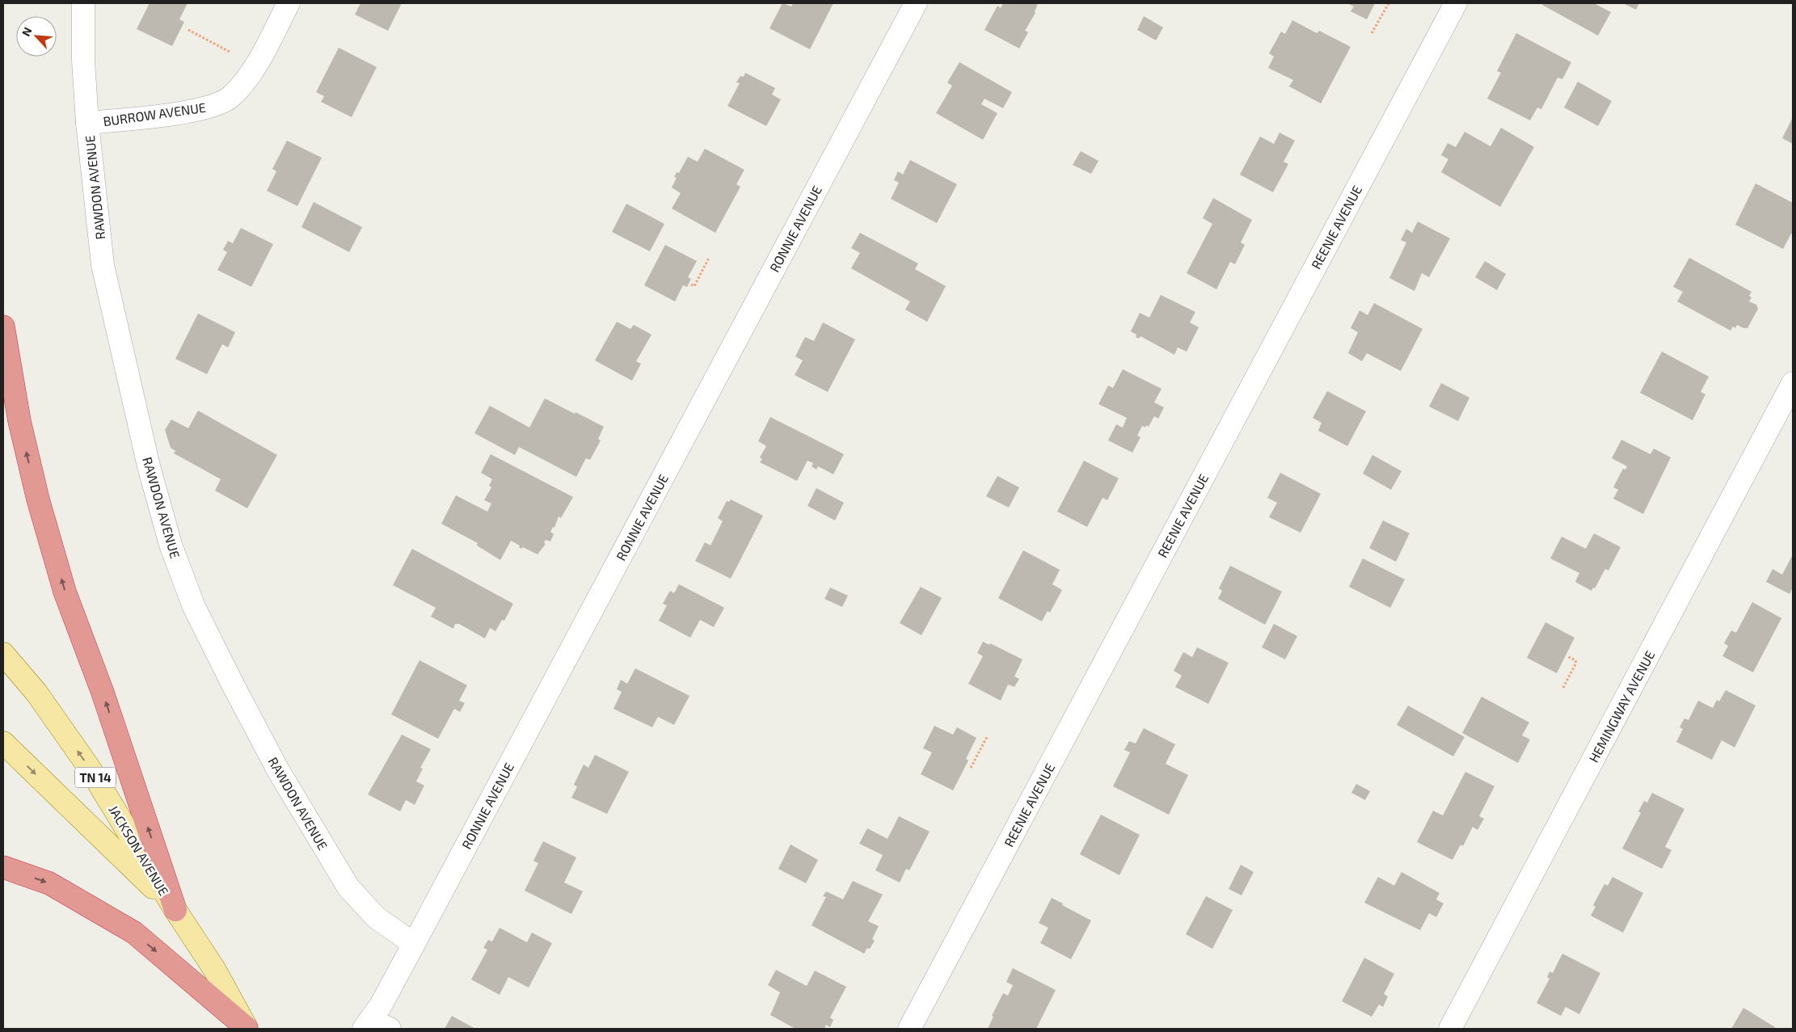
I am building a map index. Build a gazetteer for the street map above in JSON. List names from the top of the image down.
{
  "streets": {
    "main road": ["TN 14", "JACKSON AVENUE"],
    "street": [
      "BURROW AVENUE",
      "RAWDON AVENUE",
      "REENIE AVENUE",
      "RONNIE AVENUE",
      "HEMINGWAY AVENUE"
    ]
  },
  "crossings": [
    ["BURROW AVENUE", "RAWDON AVENUE"],
    ["RAWDON AVENUE", "RONNIE AVENUE"]
  ],
  "north": "top left"
}
